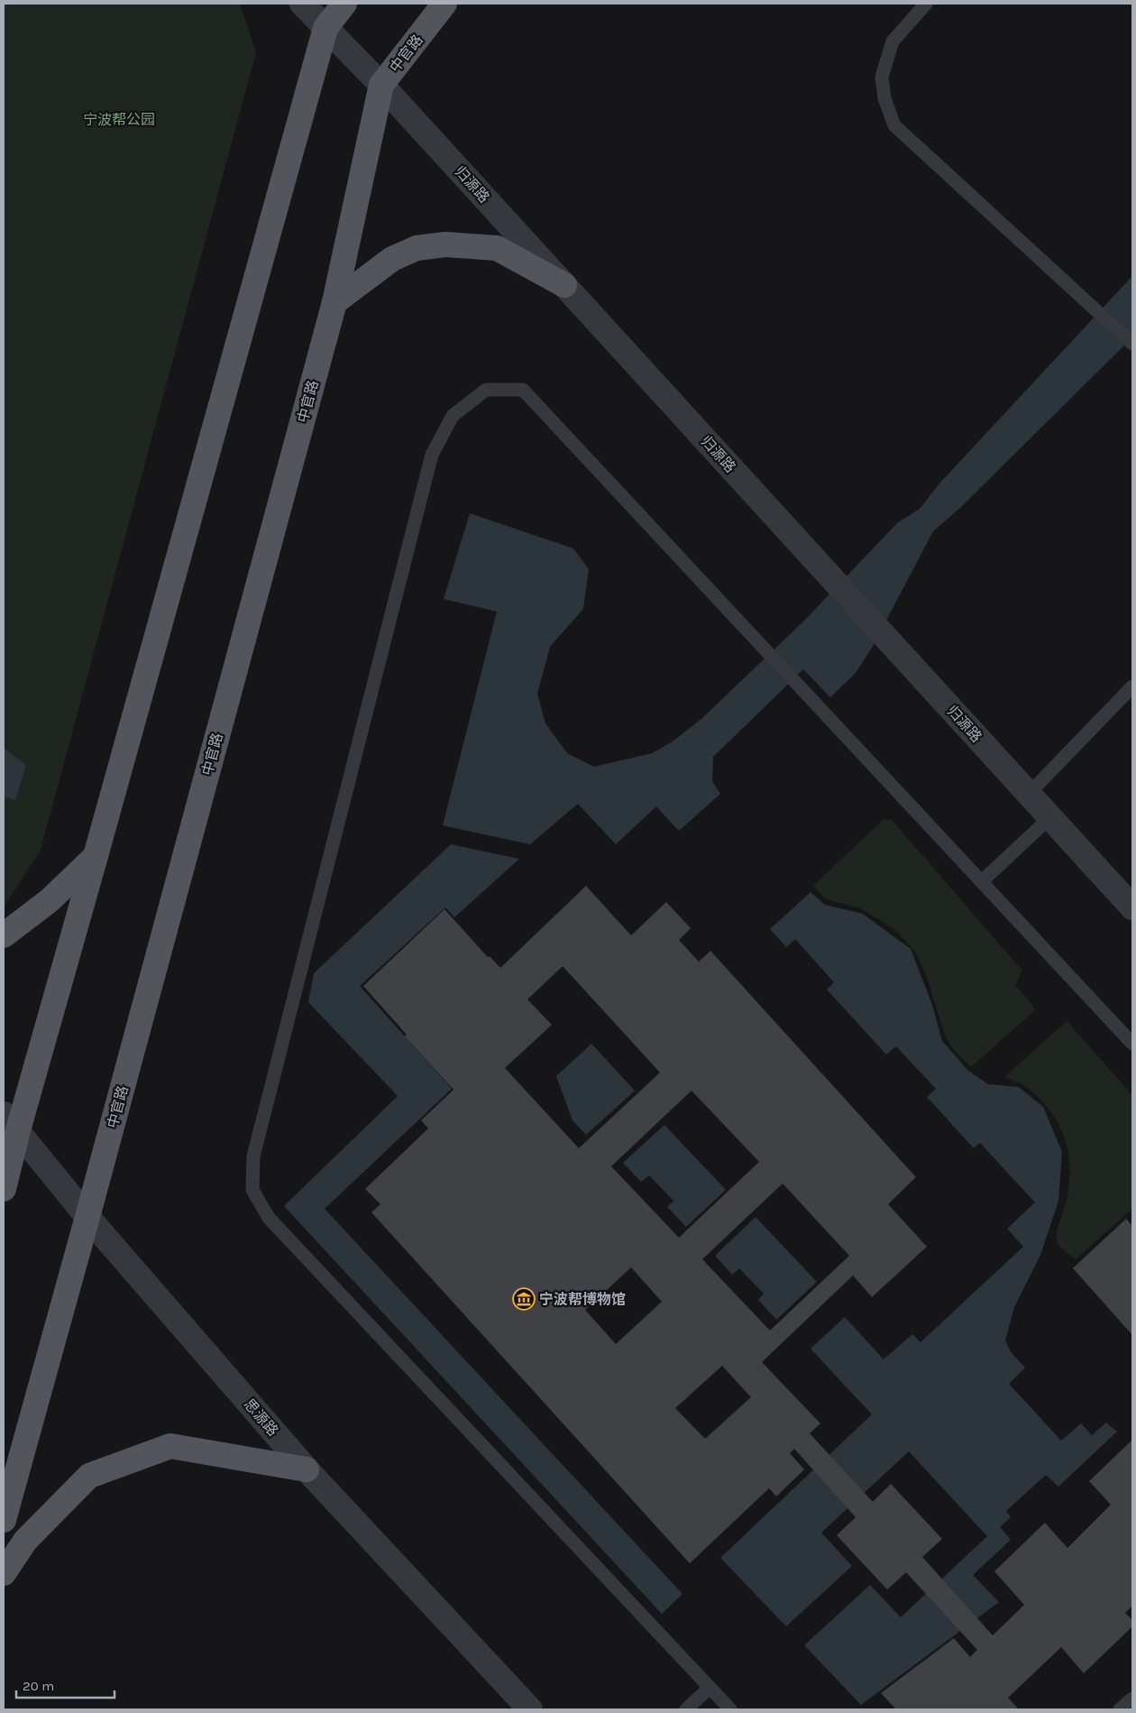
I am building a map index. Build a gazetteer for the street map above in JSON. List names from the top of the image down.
{
  "streets": {
    "main road": ["中官路"],
    "street": ["归源路", "思源路"]
  },
  "crossings": [
    ["中官路", "归源路"],
    ["中官路", "思源路"]
  ],
  "parks": ["宁波帮公园"],
  "places": {
    "museum": ["宁波帮博物馆"]
  },
  "scale_bar": "20 m"
}
